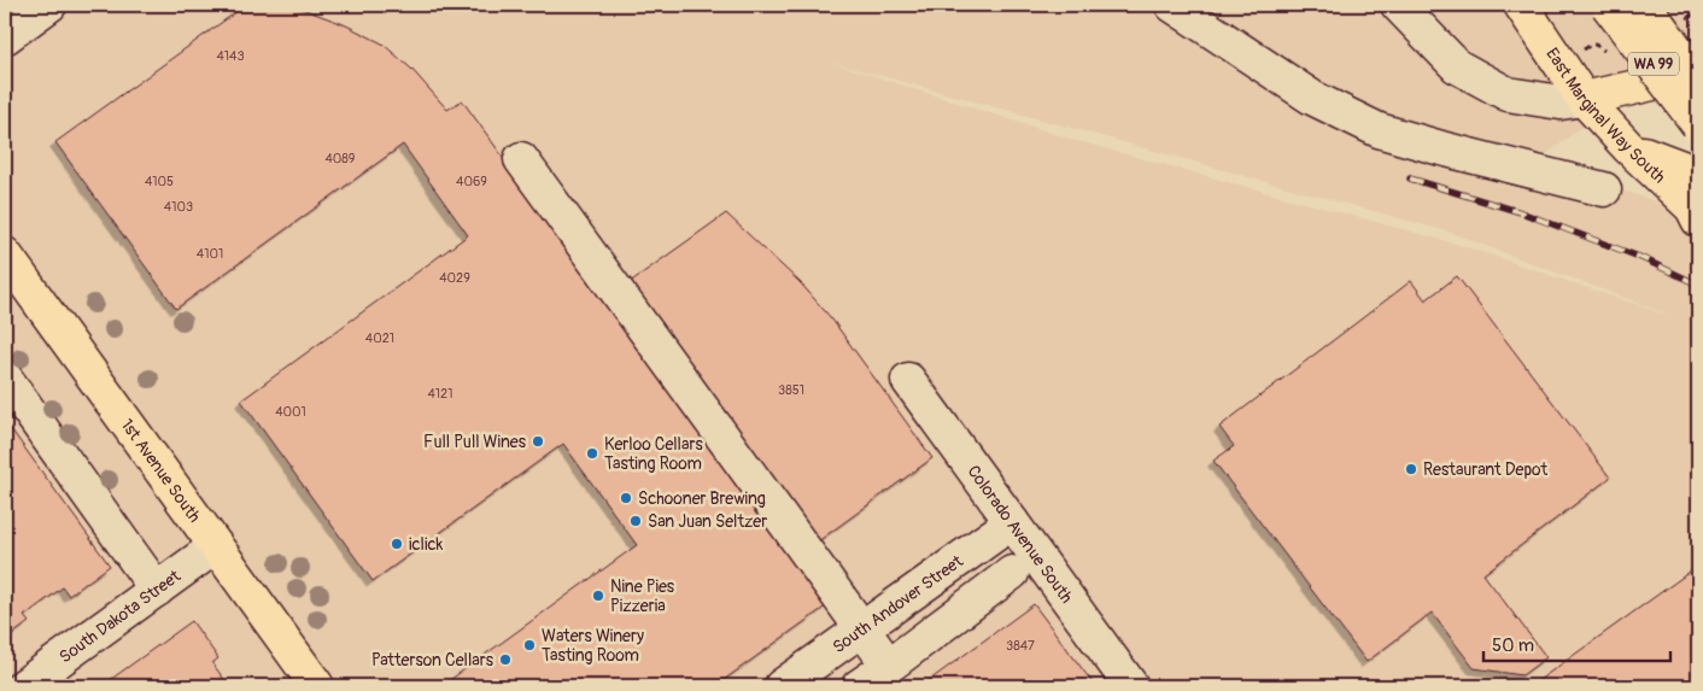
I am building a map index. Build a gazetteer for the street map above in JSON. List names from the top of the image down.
{
  "streets": {
    "main road": ["WA 99", "East Marginal Way South", "1st Avenue South"],
    "street": ["Colorado Avenue South", "South Andover Street", "South Dakota Street"]
  },
  "crossings": [
    ["1st Avenue South", "South Dakota Street"],
    ["Colorado Avenue South", "South Andover Street"]
  ],
  "places": [
    "Full Pull Wines",
    "Kerloo Cellars Tasting Room",
    "Restaurant Depot",
    "Schooner Brewing",
    "San Juan Seltzer",
    "iclick",
    "Nine Pies Pizzeria",
    "Waters Winery Tasting Room",
    "Patterson Cellars"
  ],
  "house_numbers": [
    "4143",
    "4089",
    "4105",
    "4069",
    "4103",
    "4101",
    "4029",
    "4021",
    "3851",
    "4121",
    "4001",
    "3847"
  ],
  "scale_bar": "50 m"
}
